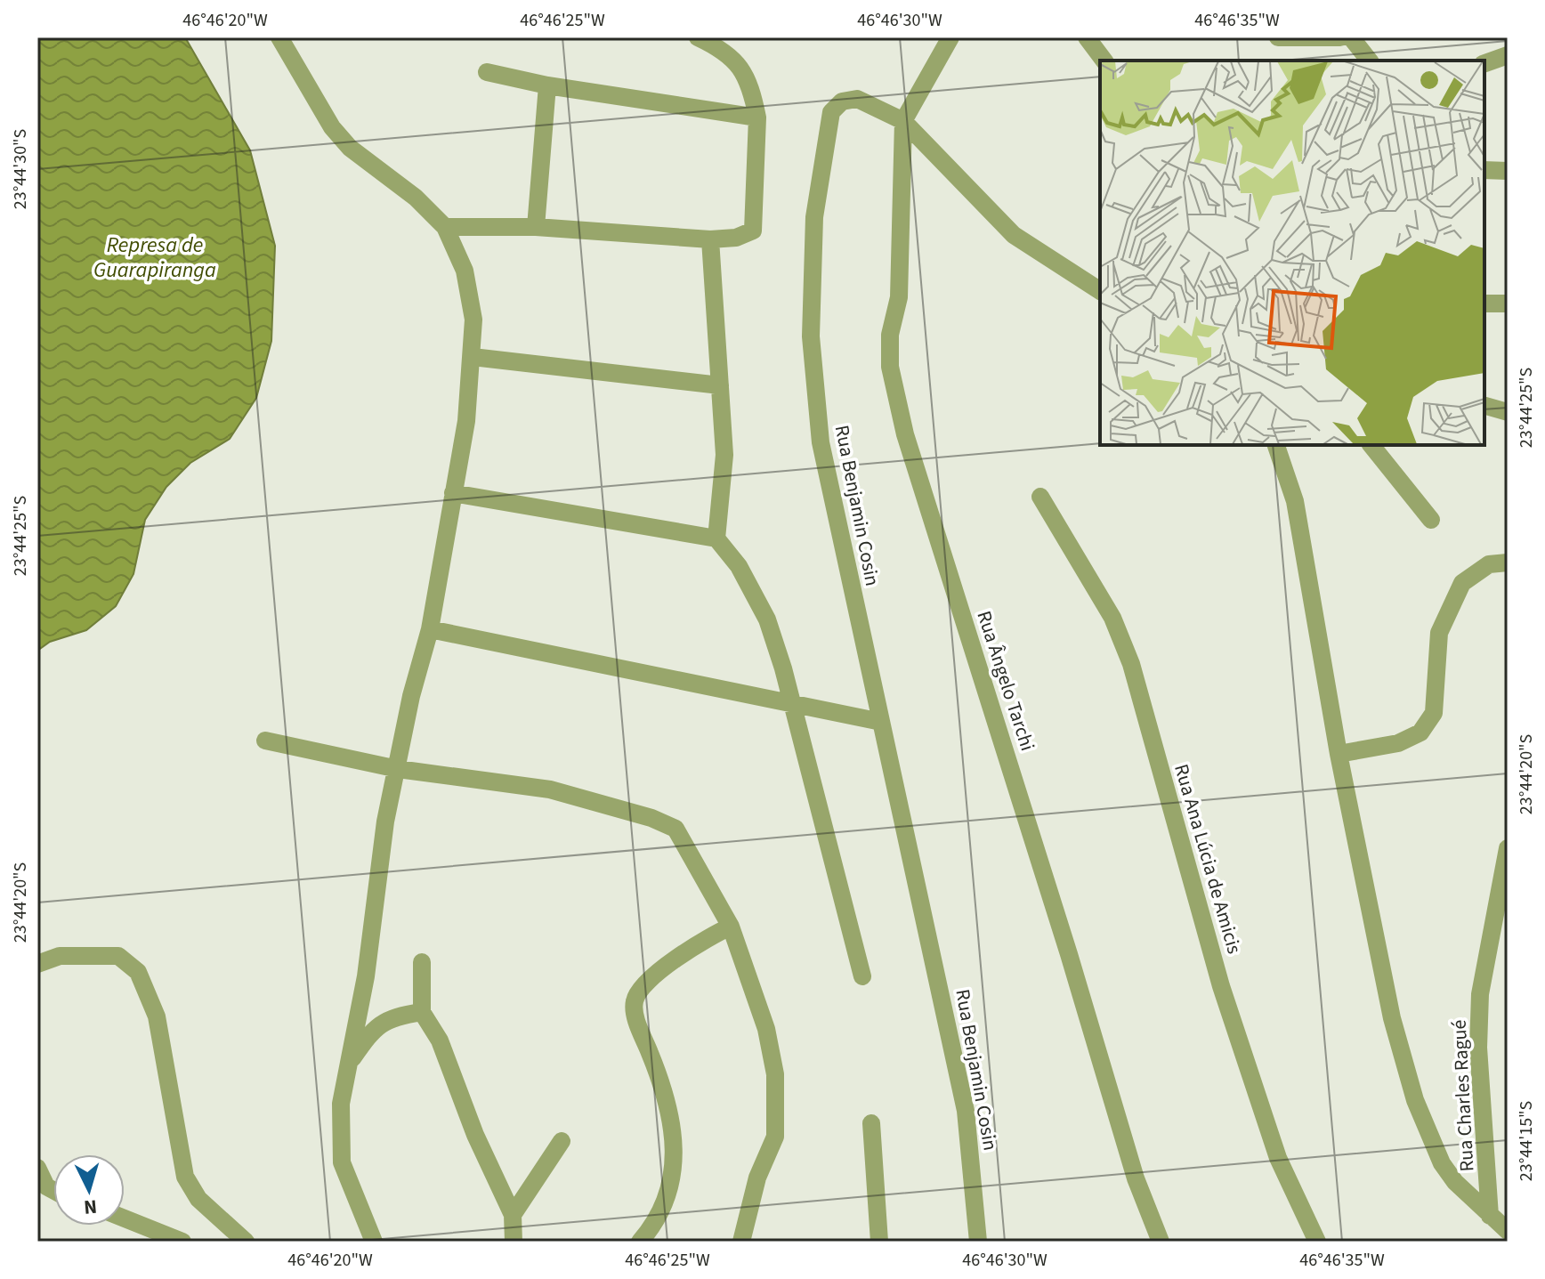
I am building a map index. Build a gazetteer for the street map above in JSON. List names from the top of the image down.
{
  "streets": {
    "street": [
      "Rua Benjamin Cosin",
      "Rua Ângelo Tarchi",
      "Rua Ana Lúcia de Amicis",
      "Rua Charles Ragué"
    ]
  },
  "crossings": [
    ["Rua Benjamin Cosin", "Rua Ângelo Tarchi"]
  ],
  "water": ["Represa de Guarapiranga"],
  "north": "bottom",
  "coordinates": [
    "46°46'20\"W",
    "46°46'25\"W",
    "46°46'30\"W",
    "46°46'35\"W",
    "23°44'30\"S",
    "23°44'25\"S",
    "23°44'20\"S",
    "23°44'15\"S"
  ]
}
